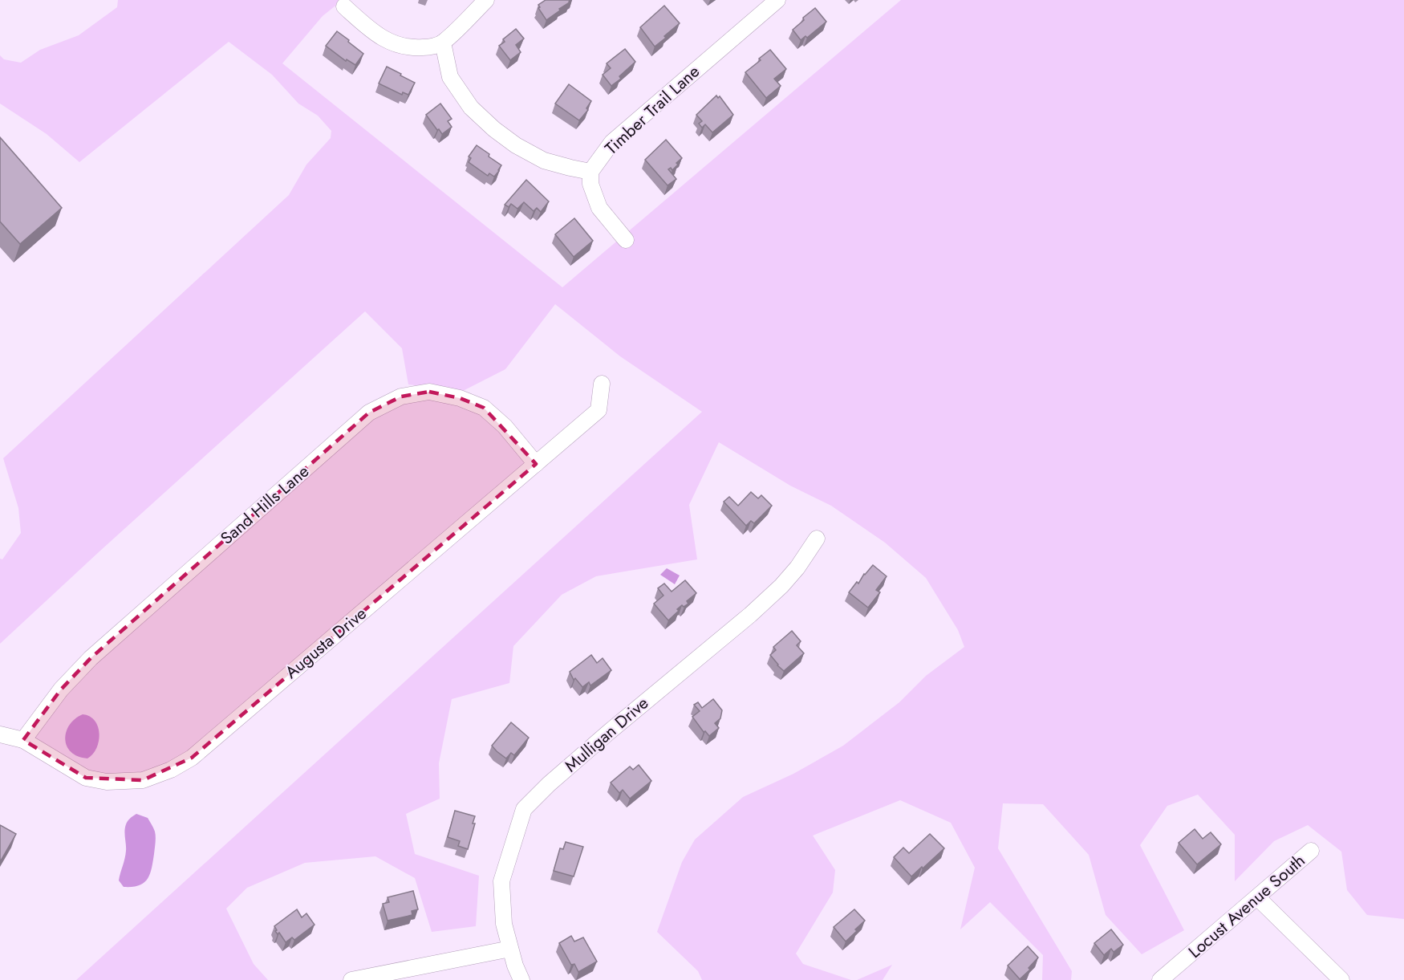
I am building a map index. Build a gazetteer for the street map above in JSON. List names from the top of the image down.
{
  "streets": {
    "street": [
      "Timber Trail Lane",
      "Sand Hills Lane",
      "Augusta Drive",
      "Mulligan Drive",
      "Locust Avenue South"
    ]
  },
  "crossings": [
    ["Sand Hills Lane", "Augusta Drive"]
  ]
}
